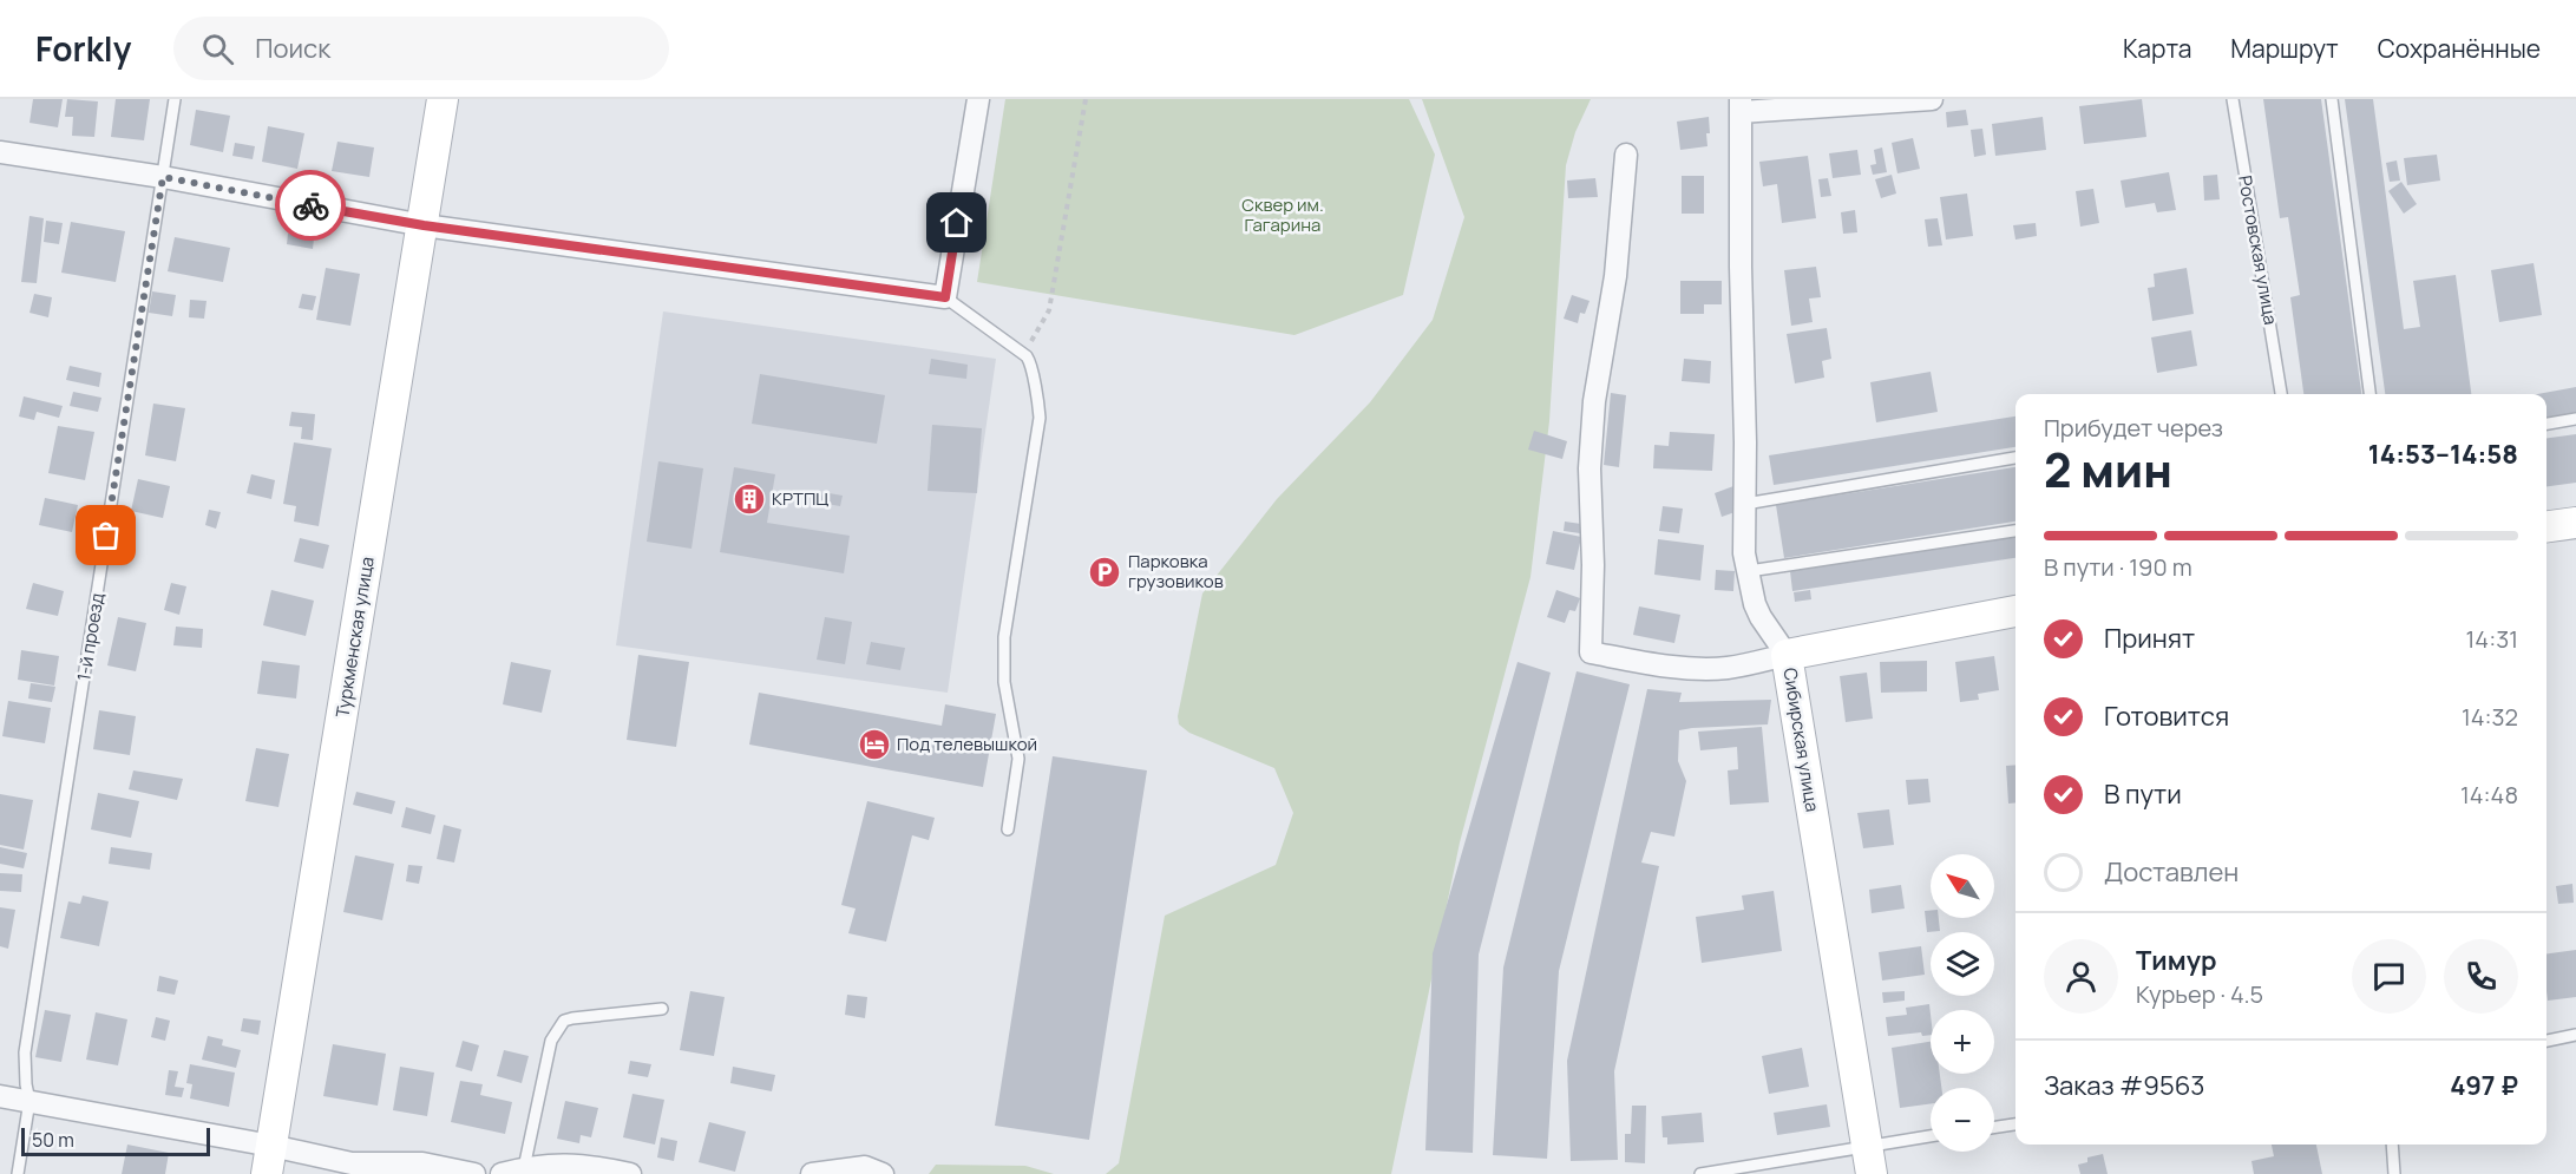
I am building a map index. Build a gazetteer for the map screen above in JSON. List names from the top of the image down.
{
  "streets": {
    "main road": ["Туркменская улица", "Сибирская улица"],
    "lane": ["Ростовская улица", "1-й проезд"]
  },
  "parks": ["Сквер им. Гагарина"],
  "places": {
    "building": ["КРТПЦ"],
    "parking": ["Парковка грузовиков"],
    "hotel": ["Под телевышкой"]
  },
  "scale_bar": "50 m",
  "north": "top left",
  "page": {
    "header": "Forkly",
    "search": "Поиск",
    "nav": ["Карта", "Маршрут", "Сохранённые"],
    "heading": ["2 мин", "Прибудет через", "14:53–14:58"],
    "panel": [
      "Тимур",
      "Курьер · 4.5",
      "Заказ #9563",
      "497 ₽"
    ],
    "bar": "В пути · 190 m",
    "list": [
      ["Принят", "14:31"],
      ["Готовится", "14:32"],
      ["В пути", "14:48"],
      "Доставлен"
    ],
    "map_buttons": ["+", "−"],
    "scale": "50 m"
  }
}
